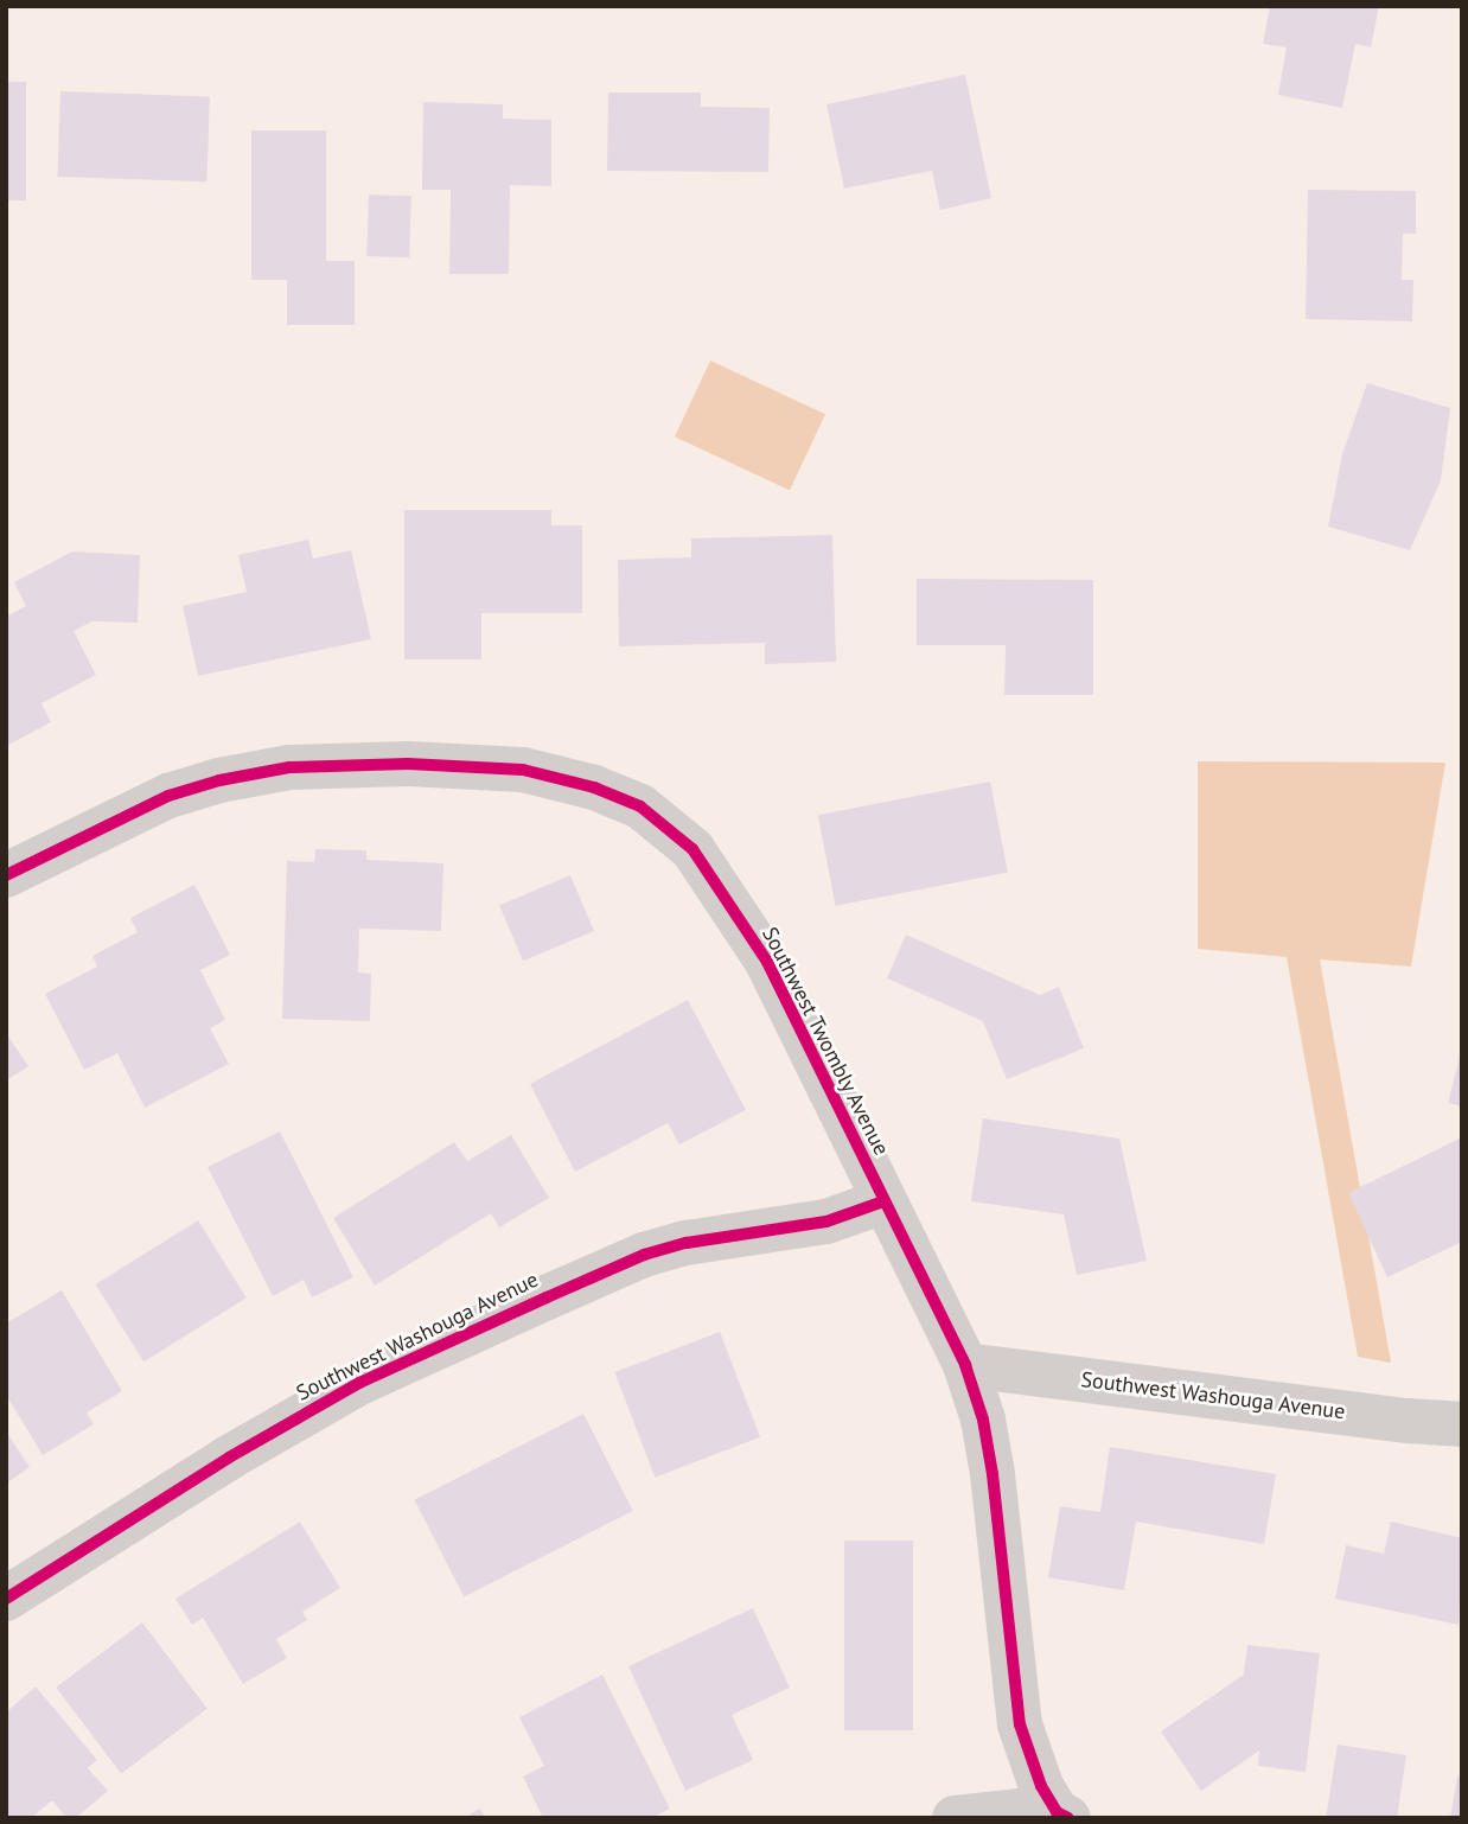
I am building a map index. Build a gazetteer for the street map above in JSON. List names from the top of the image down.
{
  "streets": {
    "street": ["Southwest Twombly Avenue", "Southwest Washouga Avenue"]
  },
  "crossings": [
    ["Southwest Twombly Avenue", "Southwest Washouga Avenue"]
  ]
}
